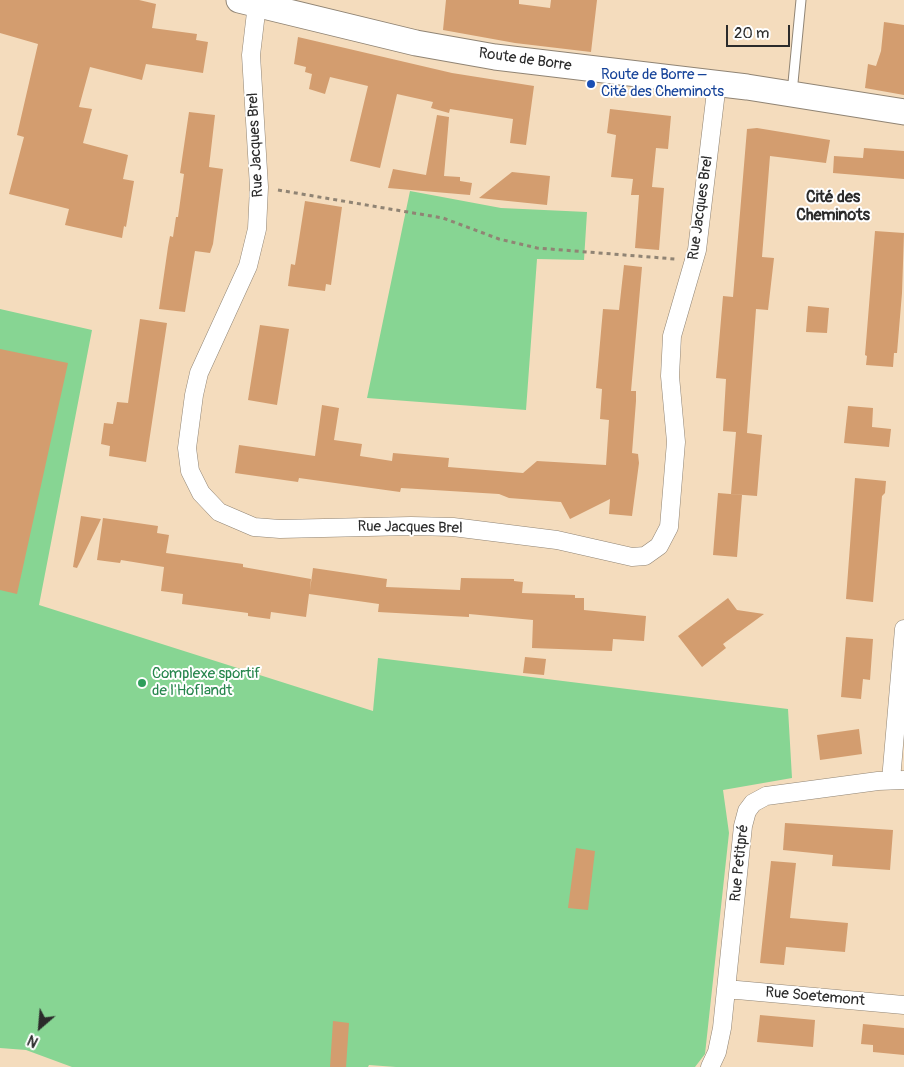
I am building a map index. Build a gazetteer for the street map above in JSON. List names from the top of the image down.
{
  "streets": {
    "main road": ["Route de Borre"],
    "street": ["Rue Jacques Brel", "Rue Petitpré", "Rue Soetemont"]
  },
  "crossings": [
    ["Route de Borre", "Rue Jacques Brel"],
    ["Rue Petitpré", "Rue Soetemont"]
  ],
  "districts": ["Cité des Cheminots"],
  "places": ["Route de Borre – Cité des Cheminots", "Complexe sportif de l'Hoflandt"],
  "scale_bar": "20 m",
  "north": "bottom left"
}
